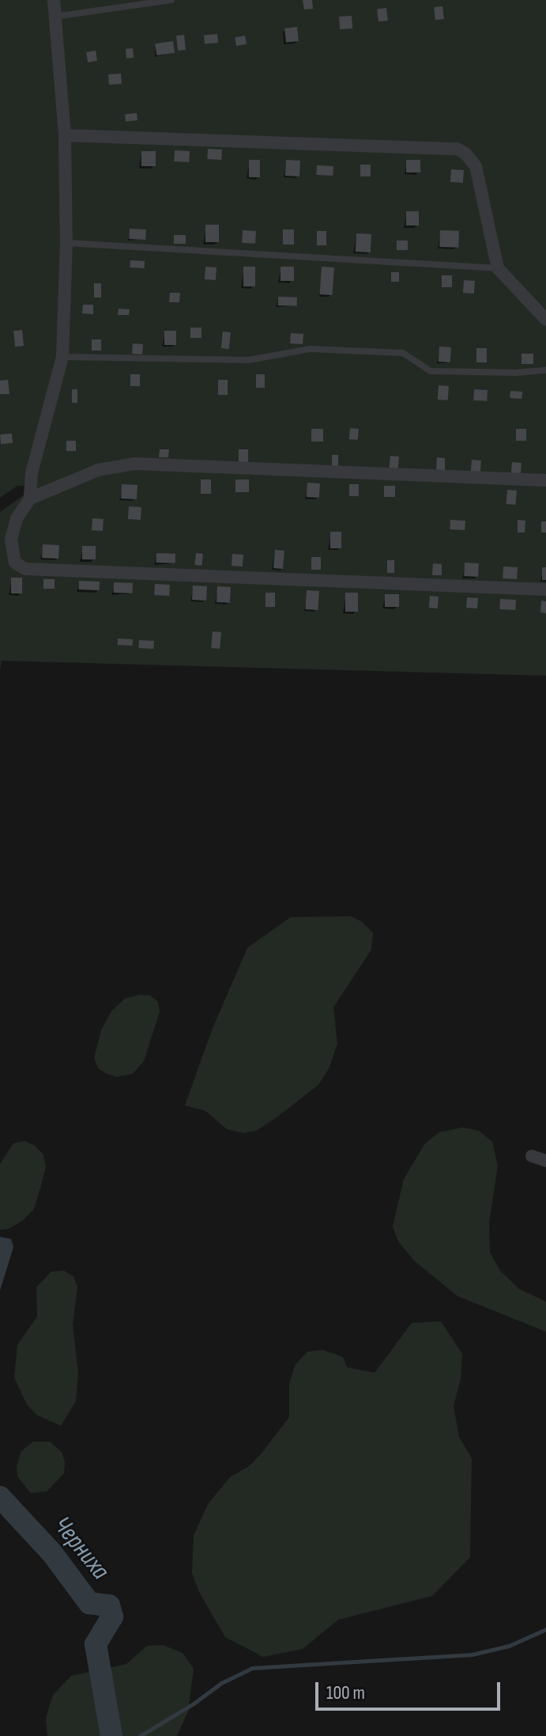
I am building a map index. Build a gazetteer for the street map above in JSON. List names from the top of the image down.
{
  "water": ["Черниха"],
  "scale_bar": "100 m"
}
